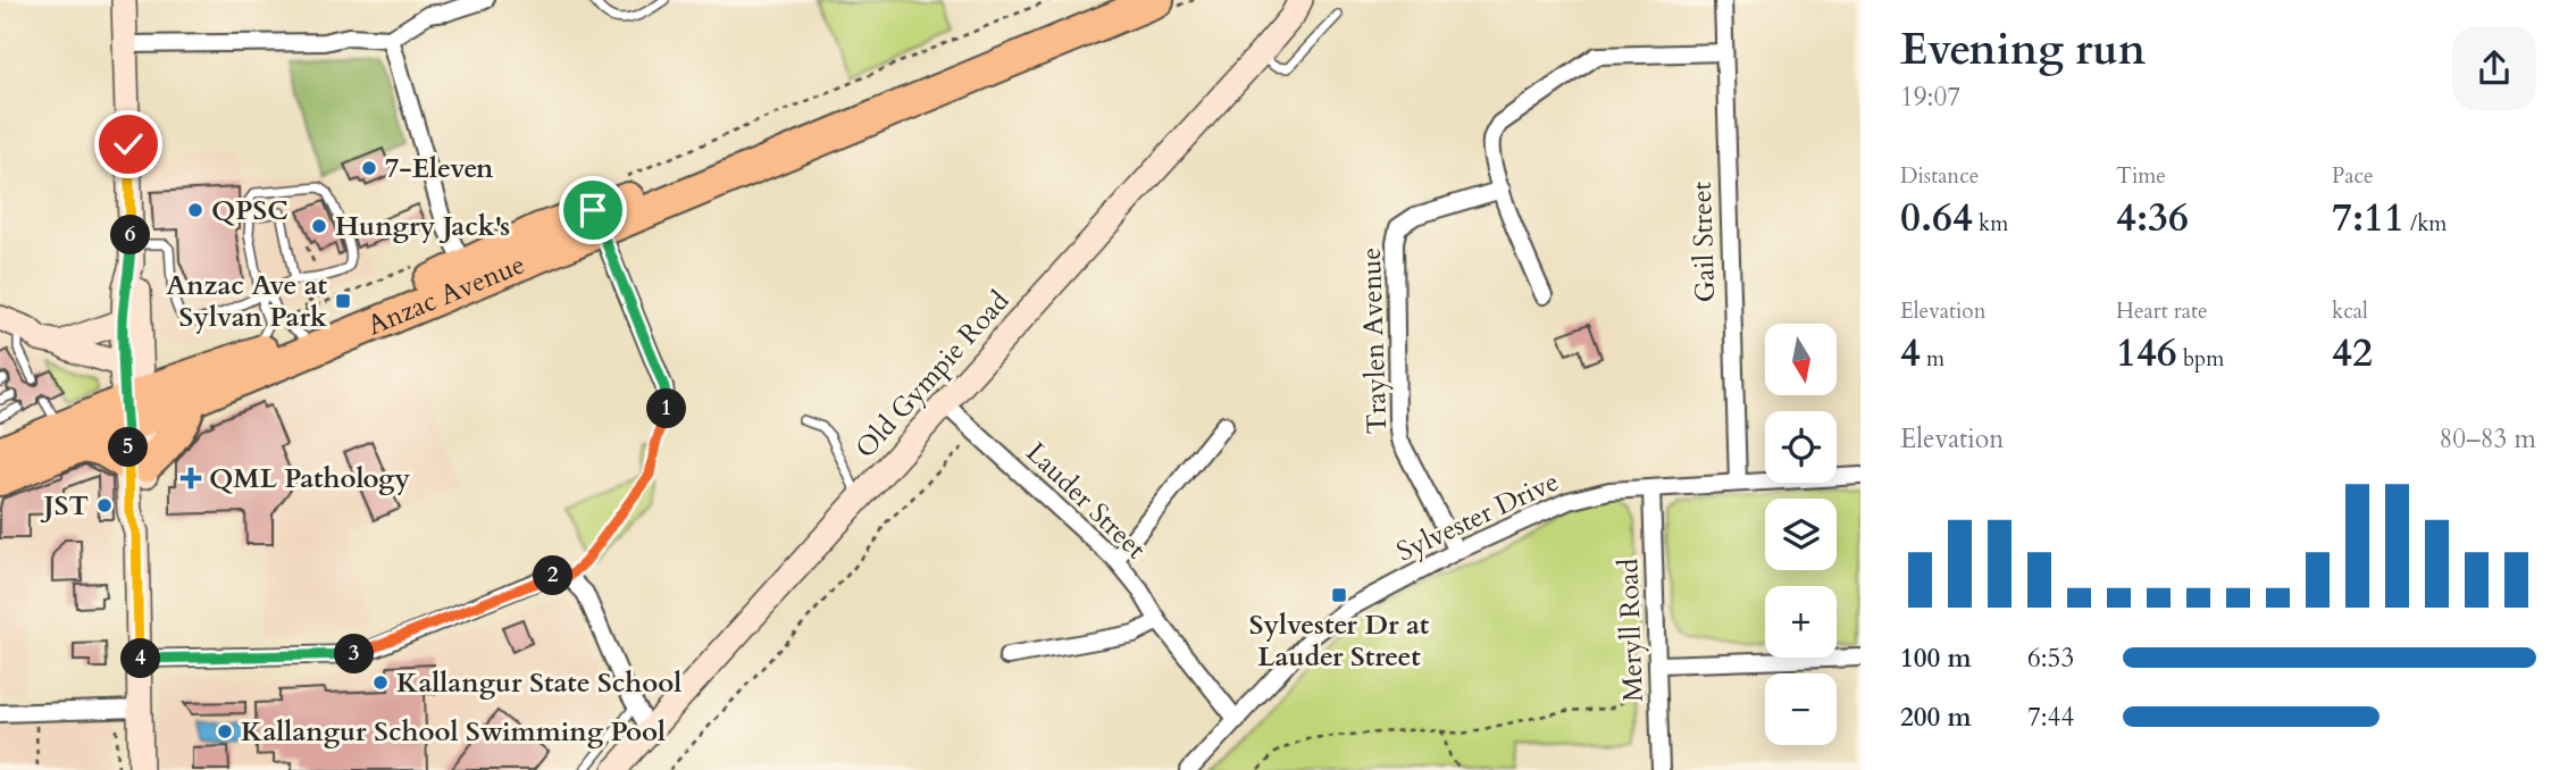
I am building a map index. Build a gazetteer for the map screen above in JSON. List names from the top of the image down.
{
  "streets": {
    "highway": ["Anzac Avenue"],
    "street": [
      "Gail Street",
      "Traylen Avenue",
      "Old Gympie Road",
      "Lauder Street",
      "Sylvester Drive",
      "Meryll Road"
    ]
  },
  "crossings": [
    ["Gail Street", "Sylvester Drive"],
    ["Traylen Avenue", "Sylvester Drive"],
    ["Old Gympie Road", "Lauder Street"],
    ["Lauder Street", "Sylvester Drive"],
    ["Sylvester Drive", "Meryll Road"]
  ],
  "places": {
    "other": [
      "7-Eleven",
      "QPSC",
      "Hungry Jack's",
      "JST",
      "Kallangur State School",
      "Kallangur School Swimming Pool"
    ],
    "transit": ["Anzac Ave at Sylvan Park", "Sylvester Dr at Lauder Street"],
    "health": ["QML Pathology"]
  },
  "north": "bottom",
  "page": {
    "heading": ["Evening run", "19:07"],
    "stats": [
      ["Distance", "0.64 km"],
      ["Time", "4:36"],
      ["Pace", "7:11 /km"],
      ["Elevation", "4 m"],
      ["Heart rate", "146 bpm"],
      ["kcal", "42"]
    ],
    "pins": [
      "6",
      "1",
      "5",
      "2",
      "3",
      "4"
    ],
    "map_buttons": ["+", "−"],
    "chart": ["Elevation", "80–83 m"],
    "list": [
      {
        "name": "100 m",
        "note": "6:53"
      },
      {
        "name": "200 m",
        "note": "7:44"
      }
    ]
  }
}
